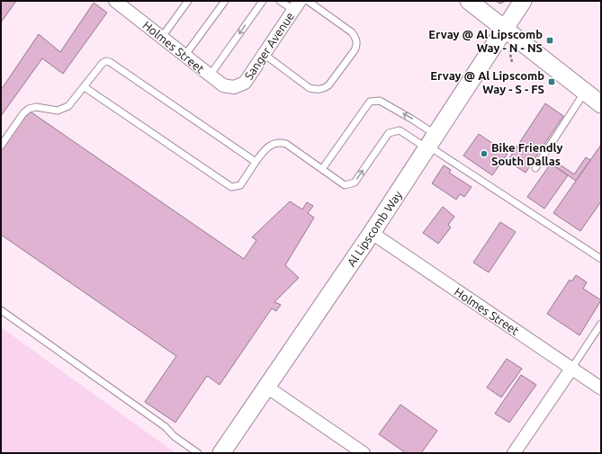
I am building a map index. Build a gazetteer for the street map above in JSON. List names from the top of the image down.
{
  "streets": {
    "street": ["Sanger Avenue", "Holmes Street", "Al Lipscomb Way"]
  },
  "crossings": [
    ["Sanger Avenue", "Holmes Street"],
    ["Holmes Street", "Al Lipscomb Way"]
  ],
  "places": {
    "transit": ["Ervay @ Al Lipscomb Way - N - NS", "Ervay @ Al Lipscomb Way - S - FS"],
    "other": ["Bike Friendly South Dallas"]
  }
}
